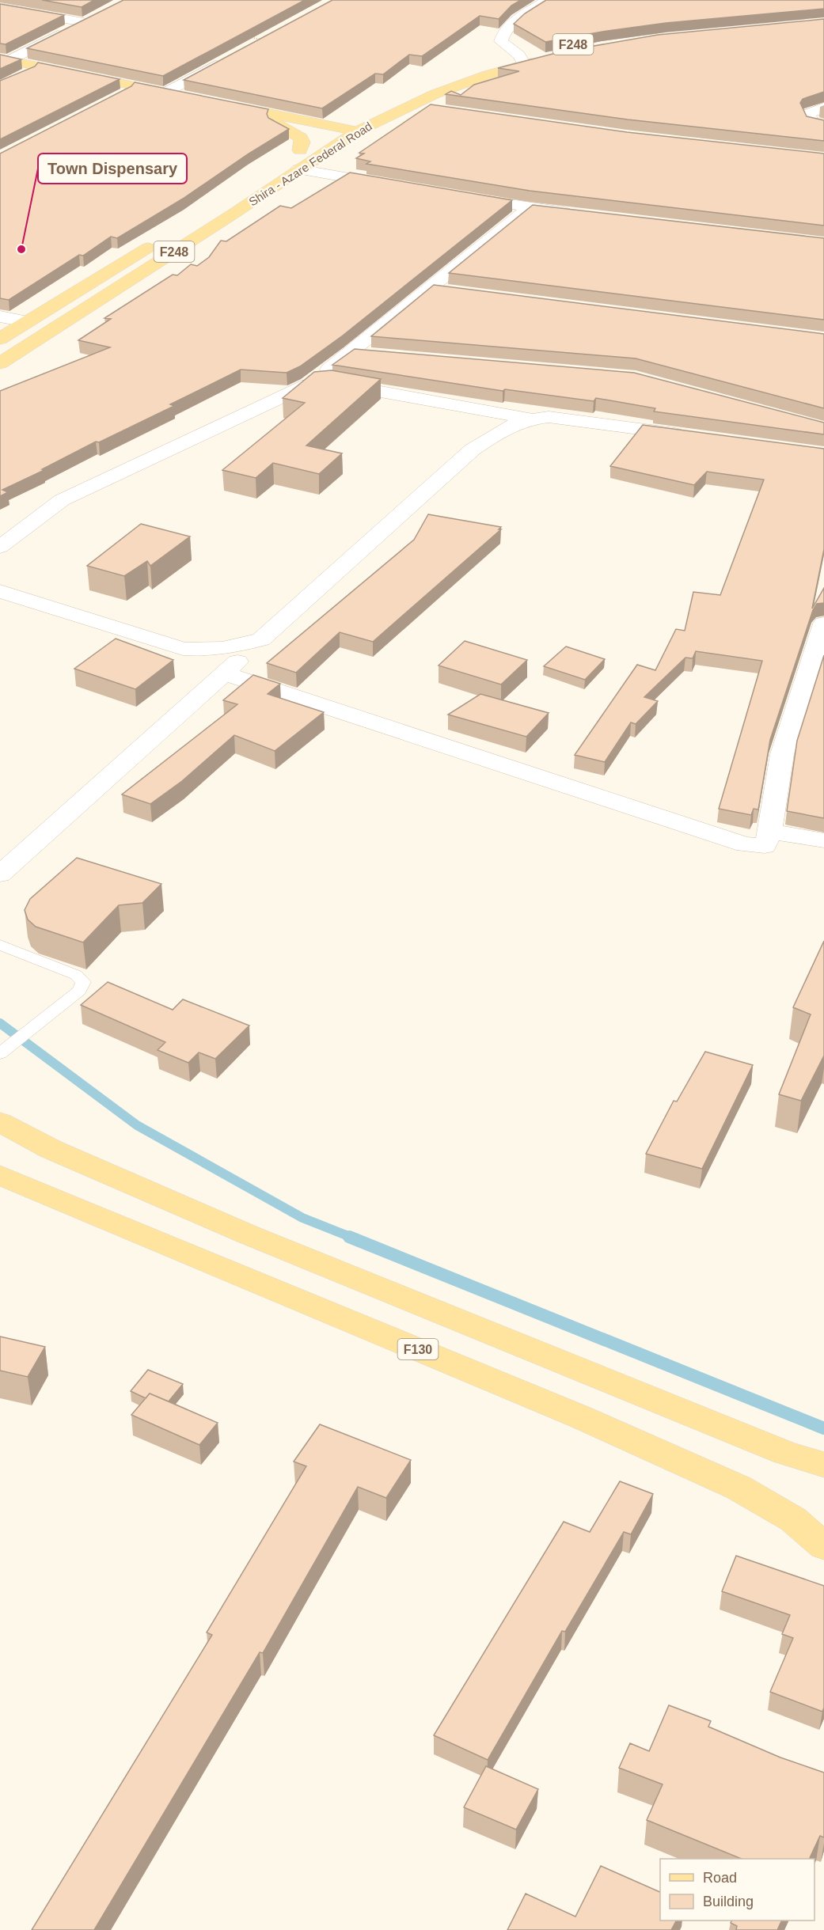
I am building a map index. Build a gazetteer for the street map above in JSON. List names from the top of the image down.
{
  "streets": {
    "main road": ["F248", "Shira - Azare Federal Road", "F130"]
  },
  "places": ["Town Dispensary"],
  "legend": ["Road", "Building"]
}
